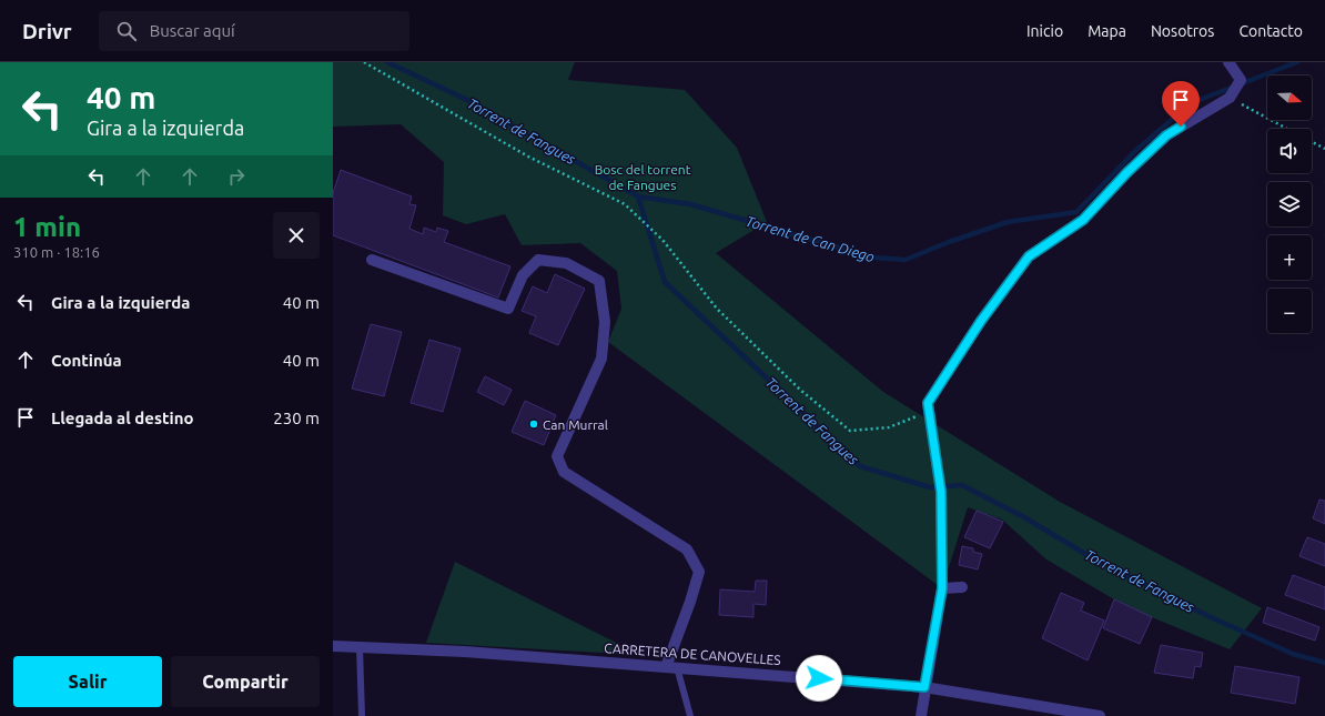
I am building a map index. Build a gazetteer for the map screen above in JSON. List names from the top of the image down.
{
  "streets": {
    "street": ["CARRETERA DE CANOVELLES"]
  },
  "water": ["Torrent de Fangues", "Torrent de Can Diego"],
  "parks": ["Bosc del torrent de Fangues"],
  "places": ["Can Murral"],
  "north": "right",
  "page": {
    "header": "Drivr",
    "search": "Buscar aquí",
    "nav": [
      "Inicio",
      "Mapa",
      "Nosotros",
      "Contacto"
    ],
    "turn": ["40 m", "Gira a la izquierda"],
    "map_buttons": ["+", "−"],
    "heading": ["1 min", "310 m · 18:16"],
    "list": [
      {
        "name": "Gira a la izquierda",
        "value": "40 m"
      },
      {
        "name": "Continúa",
        "value": "40 m"
      },
      {
        "name": "Llegada al destino",
        "value": "230 m"
      }
    ],
    "buttons": ["Salir", "Compartir"]
  }
}
